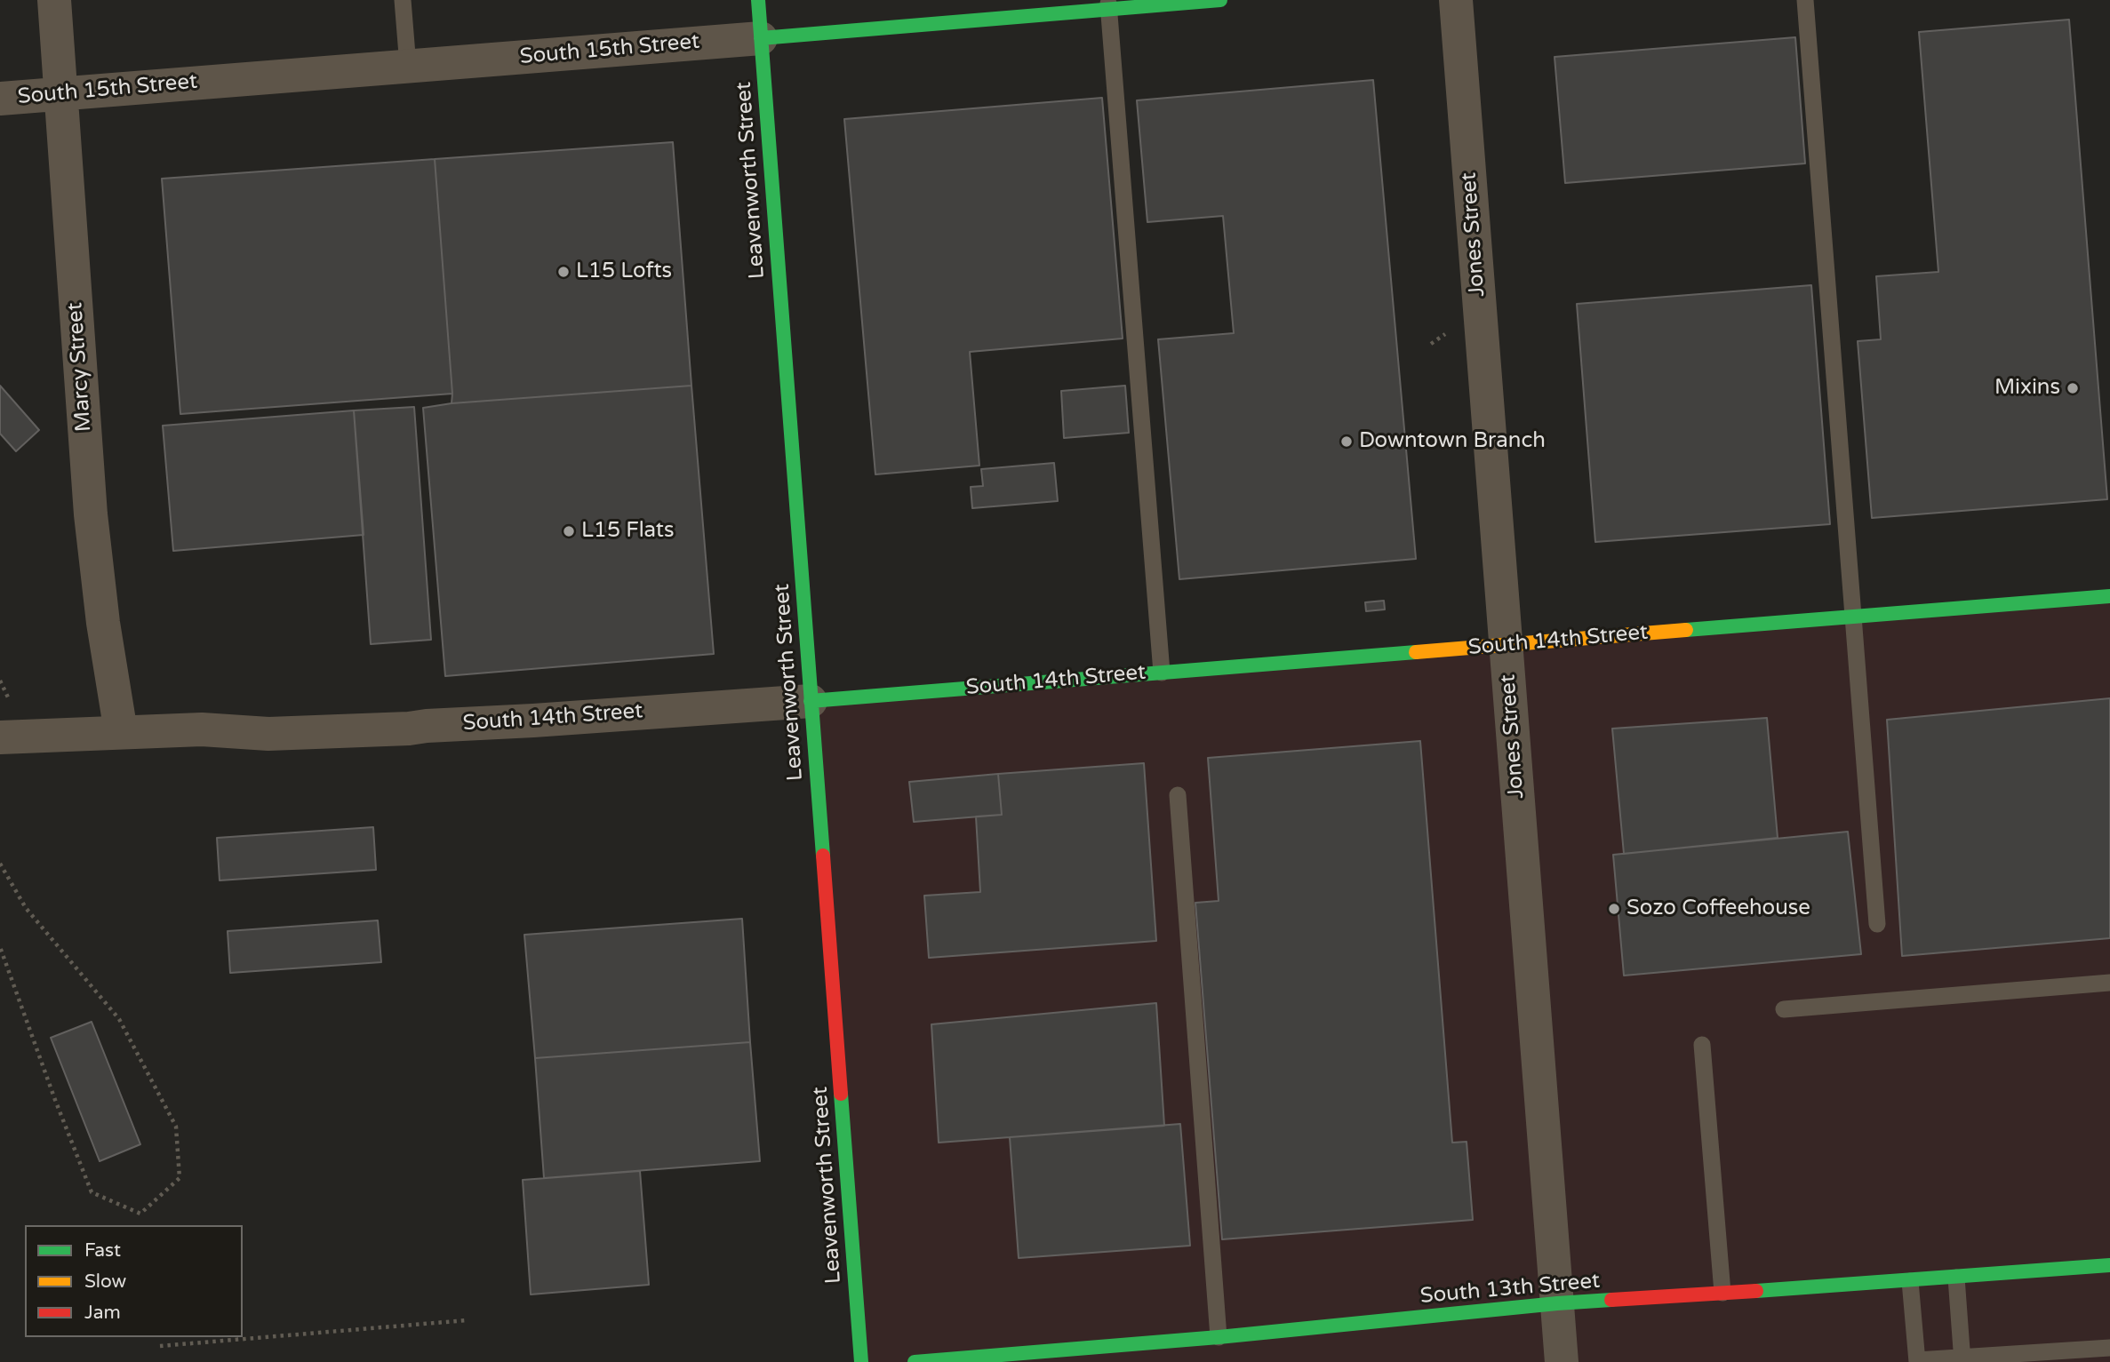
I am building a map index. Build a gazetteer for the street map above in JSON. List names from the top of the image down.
{
  "streets": {
    "main road": [
      "South 15th Street",
      "Leavenworth Street",
      "South 14th Street",
      "South 13th Street"
    ],
    "street": ["Jones Street", "Marcy Street"]
  },
  "crossings": [
    ["South 15th Street", "Leavenworth Street"],
    ["South 15th Street", "Marcy Street"],
    ["Leavenworth Street", "South 14th Street"],
    ["Jones Street", "South 14th Street"],
    ["Jones Street", "South 13th Street"],
    ["Marcy Street", "South 14th Street"]
  ],
  "places": [
    "L15 Lofts",
    "Mixins",
    "Downtown Branch",
    "L15 Flats",
    "Sozo Coffeehouse"
  ],
  "legend": ["Fast", "Slow", "Jam"]
}
